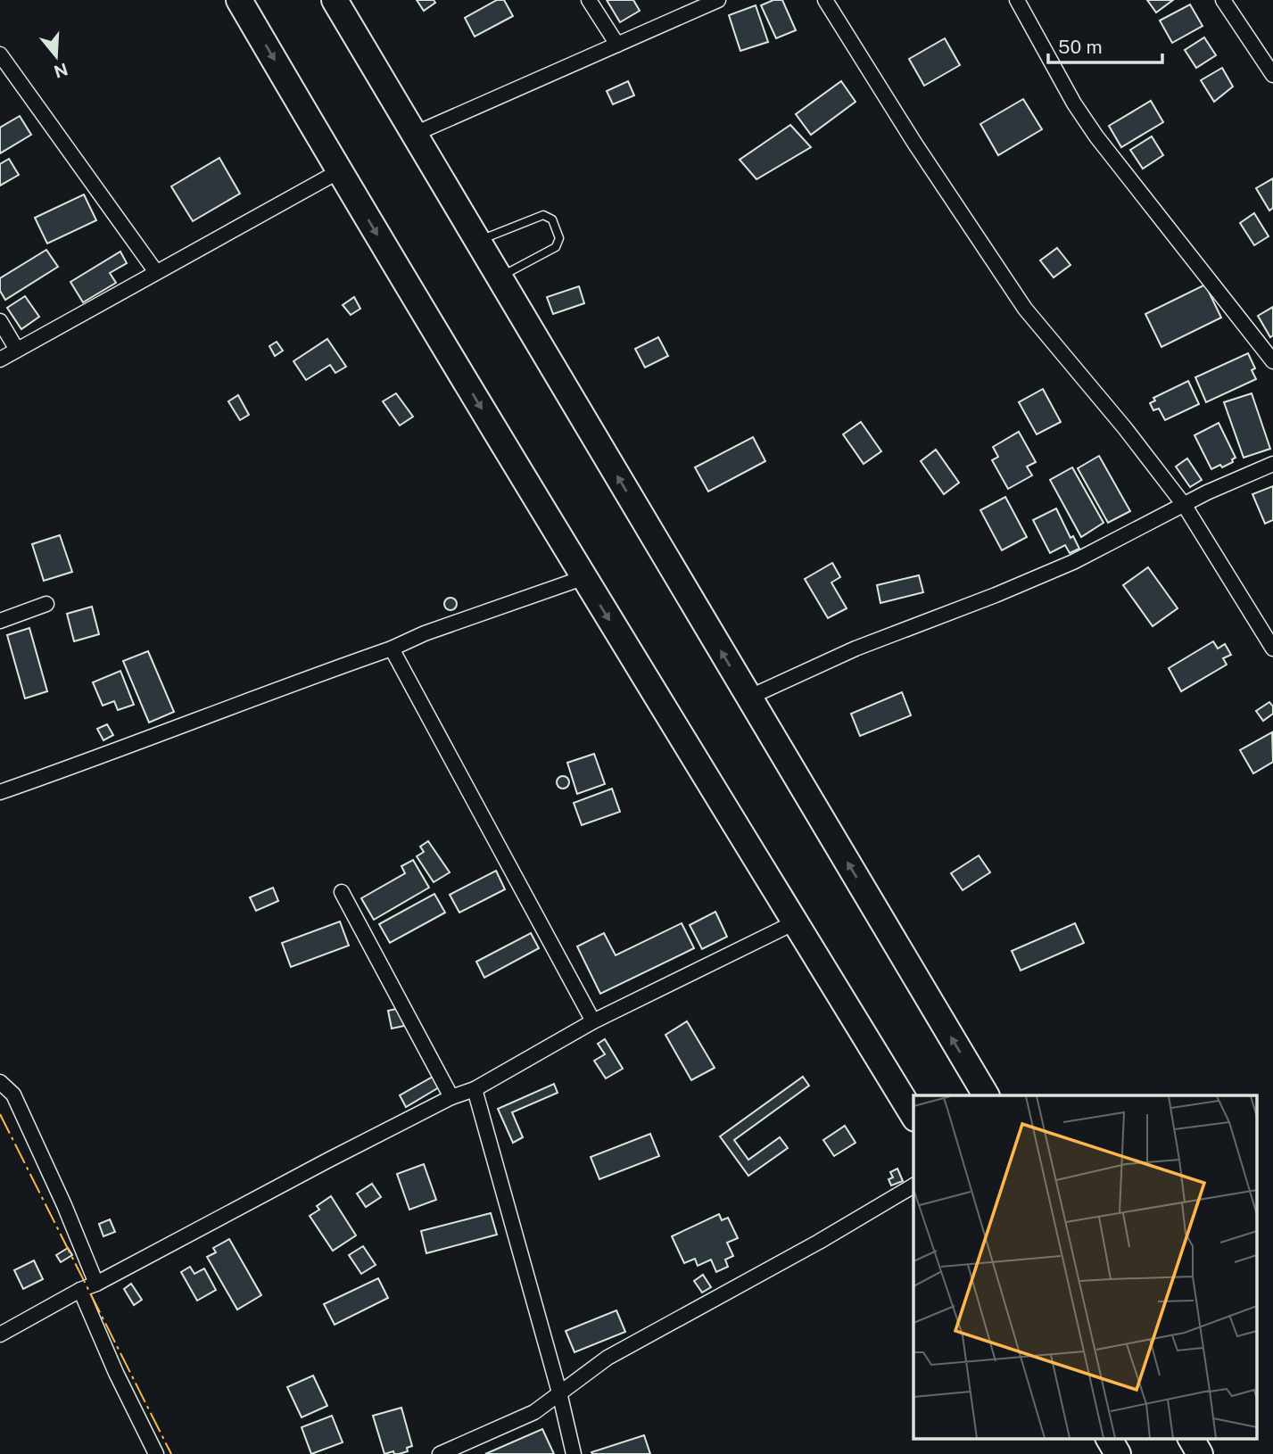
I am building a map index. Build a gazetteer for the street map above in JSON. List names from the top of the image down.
{
  "scale_bar": "50 m",
  "north": "bottom"
}
